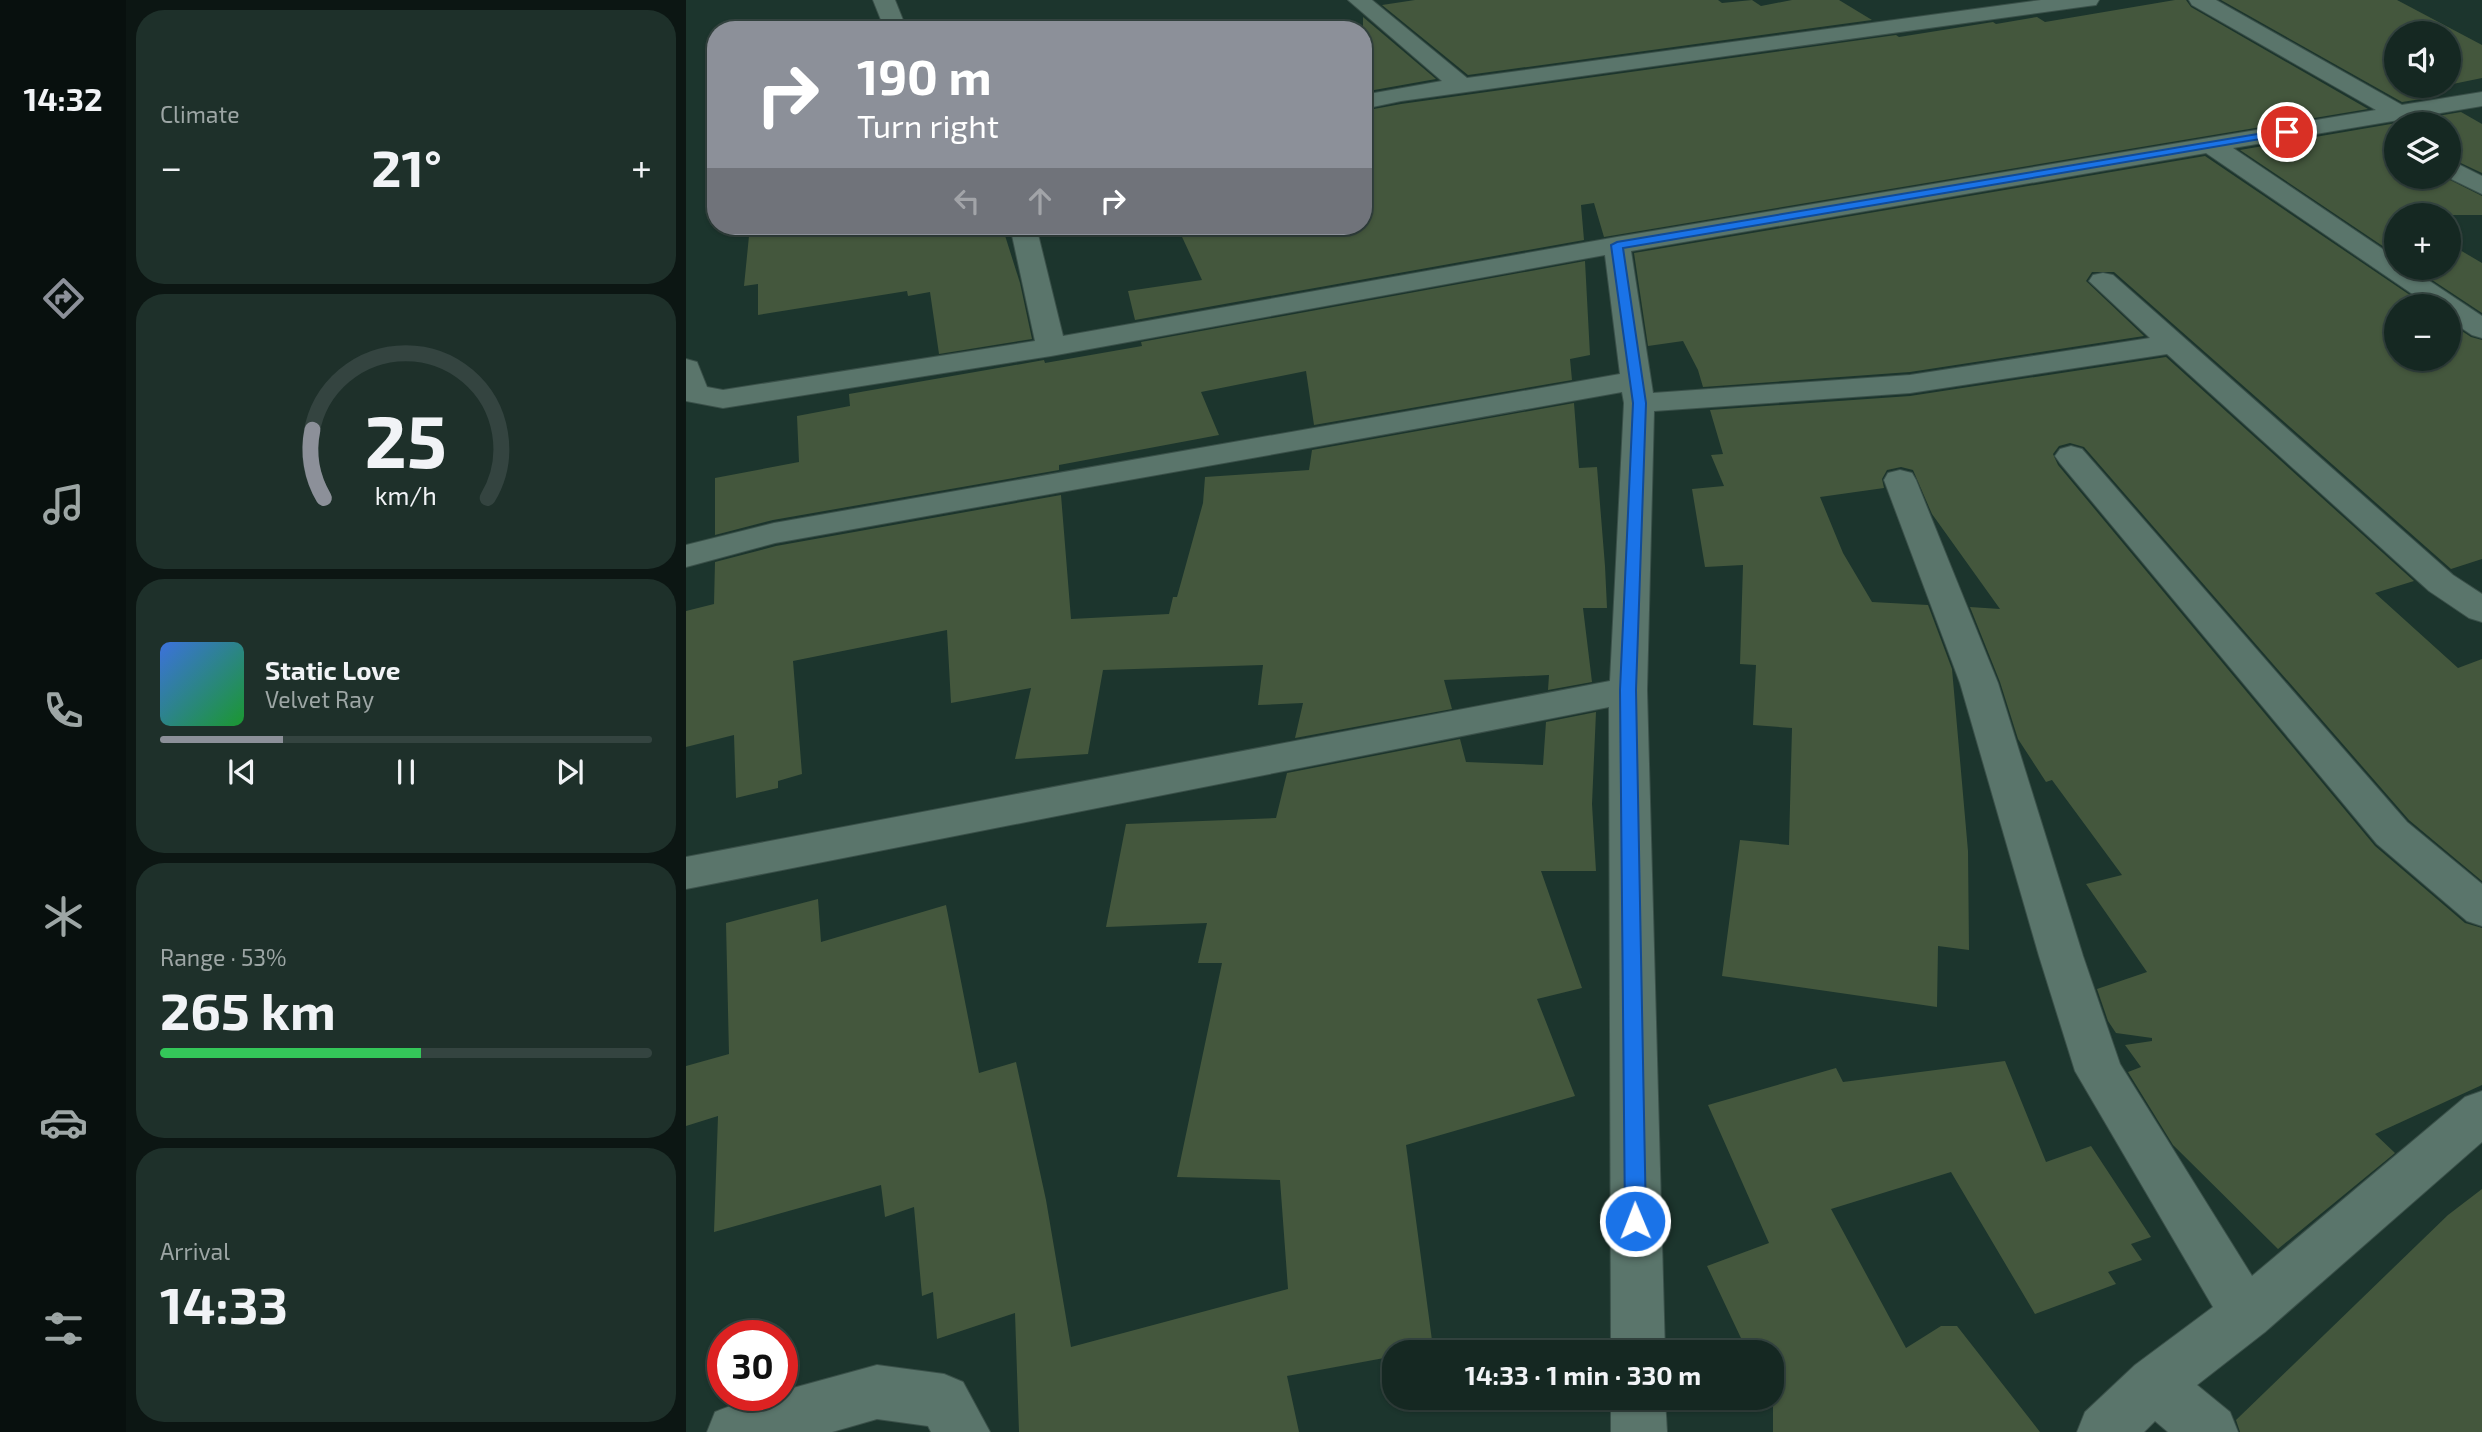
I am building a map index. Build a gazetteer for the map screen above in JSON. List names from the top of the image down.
{
  "page": {
    "tabs": "14:32",
    "tile": [
      "Climate",
      ["Range · 53%", "265 km"],
      ["Arrival", "14:33"]
    ],
    "map_buttons": ["+", "−"],
    "turn": ["190 m", "Turn right"],
    "heat": ["−", "21°", "+"],
    "song": ["Static Love", "Velvet Ray"],
    "limit": "30",
    "trip": "14:33 · 1 min · 330 m",
    "gauge": ["25", "km/h"]
  }
}
